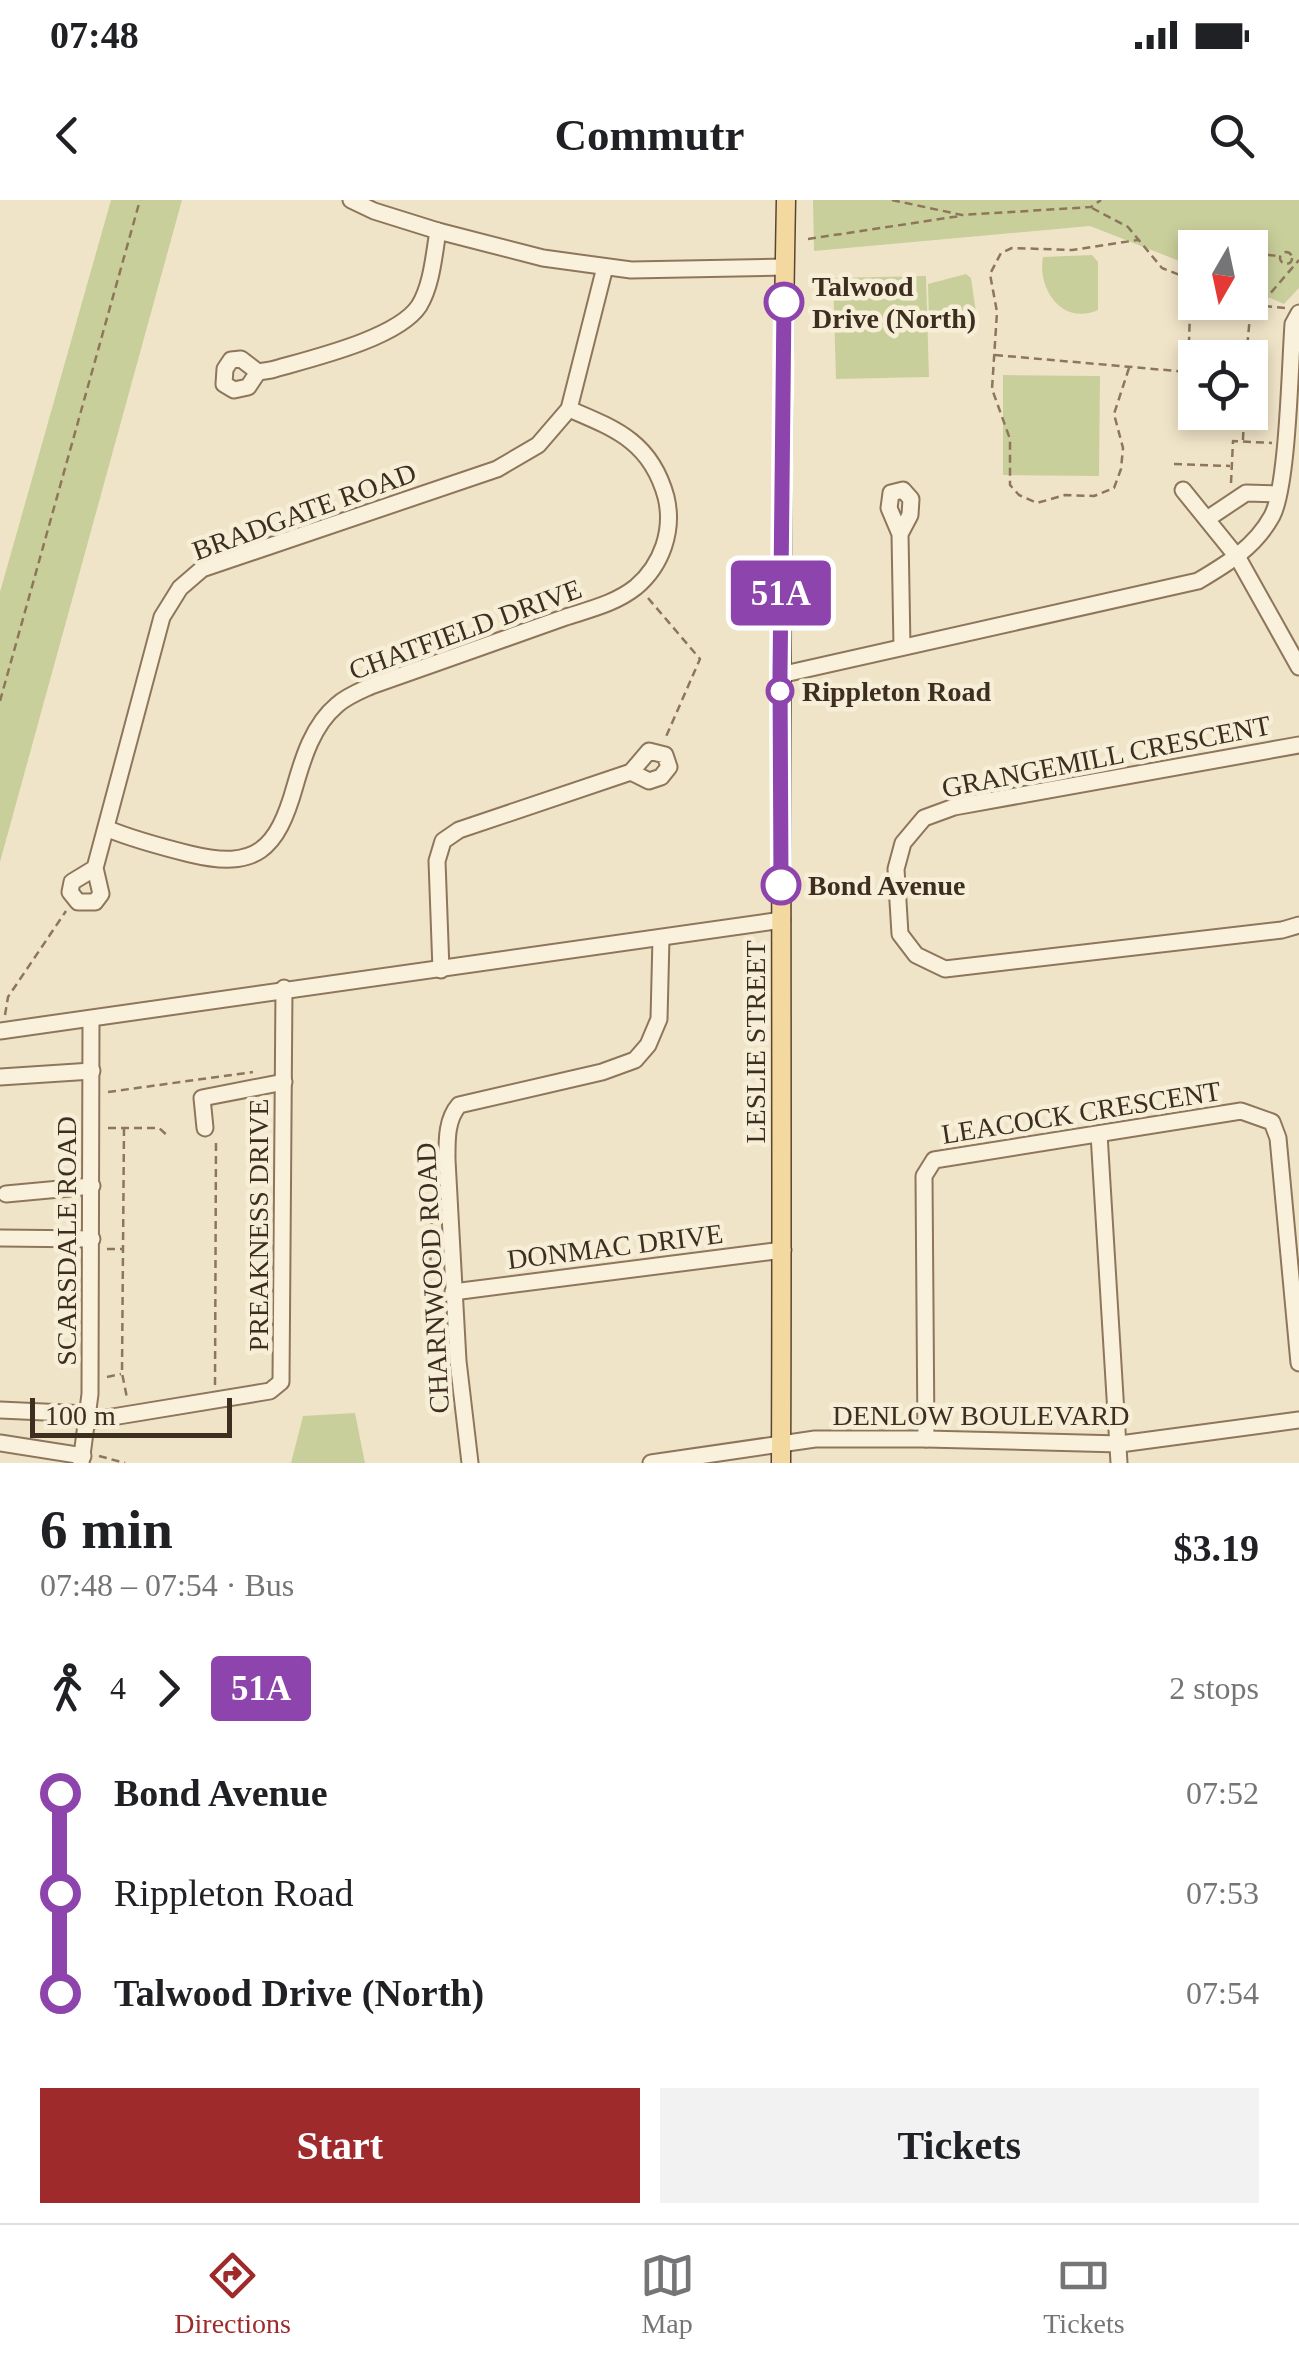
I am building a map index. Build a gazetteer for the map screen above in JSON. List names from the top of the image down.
{
  "streets": {
    "main road": ["LESLIE STREET"],
    "street": [
      "BRADGATE ROAD",
      "CHATFIELD DRIVE",
      "GRANGEMILL CRESCENT",
      "LEACOCK CRESCENT",
      "PREAKNESS DRIVE",
      "SCARSDALE ROAD",
      "DONMAC DRIVE",
      "CHARNWOOD ROAD",
      "DENLOW BOULEVARD"
    ]
  },
  "crossings": [
    ["BRADGATE ROAD", "CHATFIELD DRIVE"],
    ["LESLIE STREET", "DONMAC DRIVE"],
    ["LESLIE STREET", "DENLOW BOULEVARD"],
    ["LEACOCK CRESCENT", "DENLOW BOULEVARD"],
    ["PREAKNESS DRIVE", "SCARSDALE ROAD"],
    ["DONMAC DRIVE", "CHARNWOOD ROAD"]
  ],
  "places": ["Talwood Drive (North)", "Rippleton Road", "Bond Avenue"],
  "lines": ["bus line 51A"],
  "scale_bar": "100 m",
  "north": "bottom",
  "page": {
    "status": "07:48",
    "header": "Commutr",
    "on_map": "51A",
    "scale": "100 m",
    "heading": ["6 min", "07:48 – 07:54 · Bus", "$3.19"],
    "legs": ["4", "51A", "2 stops"],
    "list": [
      {
        "name": "Bond Avenue",
        "value": "07:52"
      },
      {
        "name": "Rippleton Road",
        "value": "07:53"
      },
      {
        "name": "Talwood Drive (North)",
        "value": "07:54"
      }
    ],
    "buttons": ["Start", "Tickets"],
    "tabs": ["Directions", "Map", "Tickets"]
  }
}
